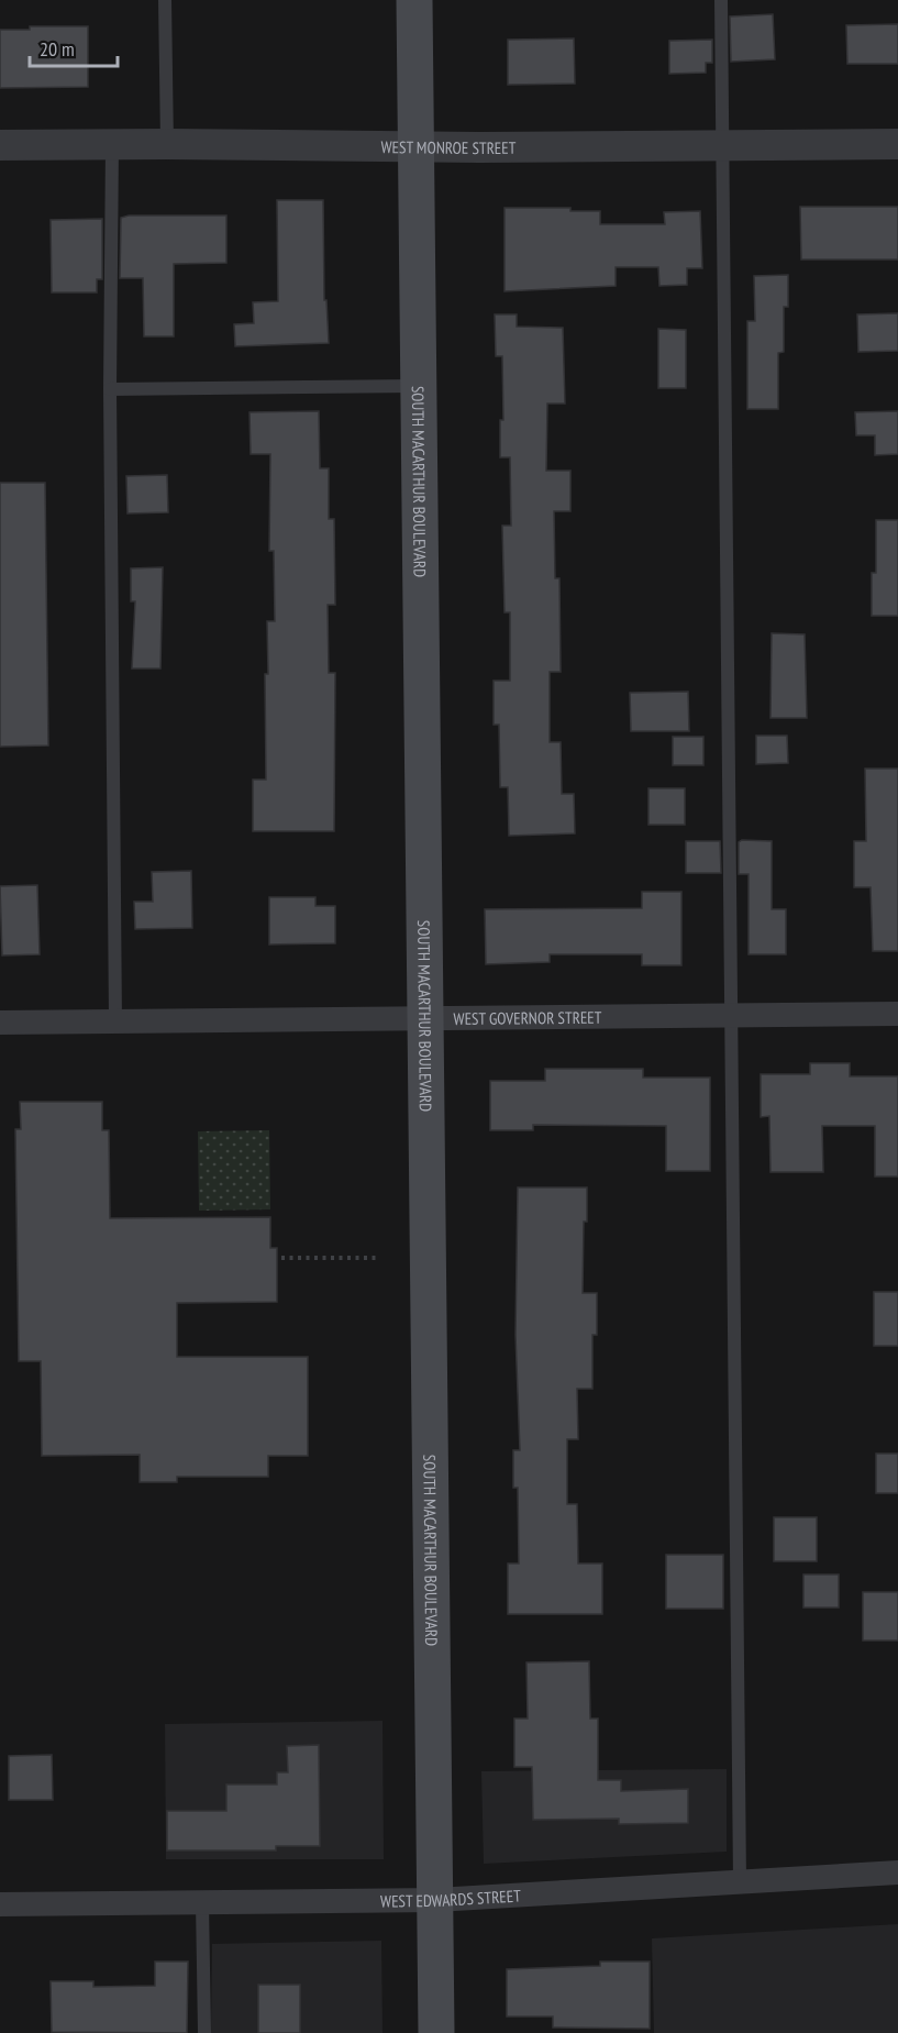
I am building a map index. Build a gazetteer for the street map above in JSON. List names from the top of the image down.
{
  "streets": {
    "main road": ["SOUTH MACARTHUR BOULEVARD"],
    "street": ["WEST MONROE STREET", "WEST GOVERNOR STREET", "WEST EDWARDS STREET"]
  },
  "crossings": [
    ["WEST MONROE STREET", "SOUTH MACARTHUR BOULEVARD"],
    ["SOUTH MACARTHUR BOULEVARD", "WEST GOVERNOR STREET"],
    ["SOUTH MACARTHUR BOULEVARD", "WEST EDWARDS STREET"]
  ],
  "scale_bar": "20 m"
}
